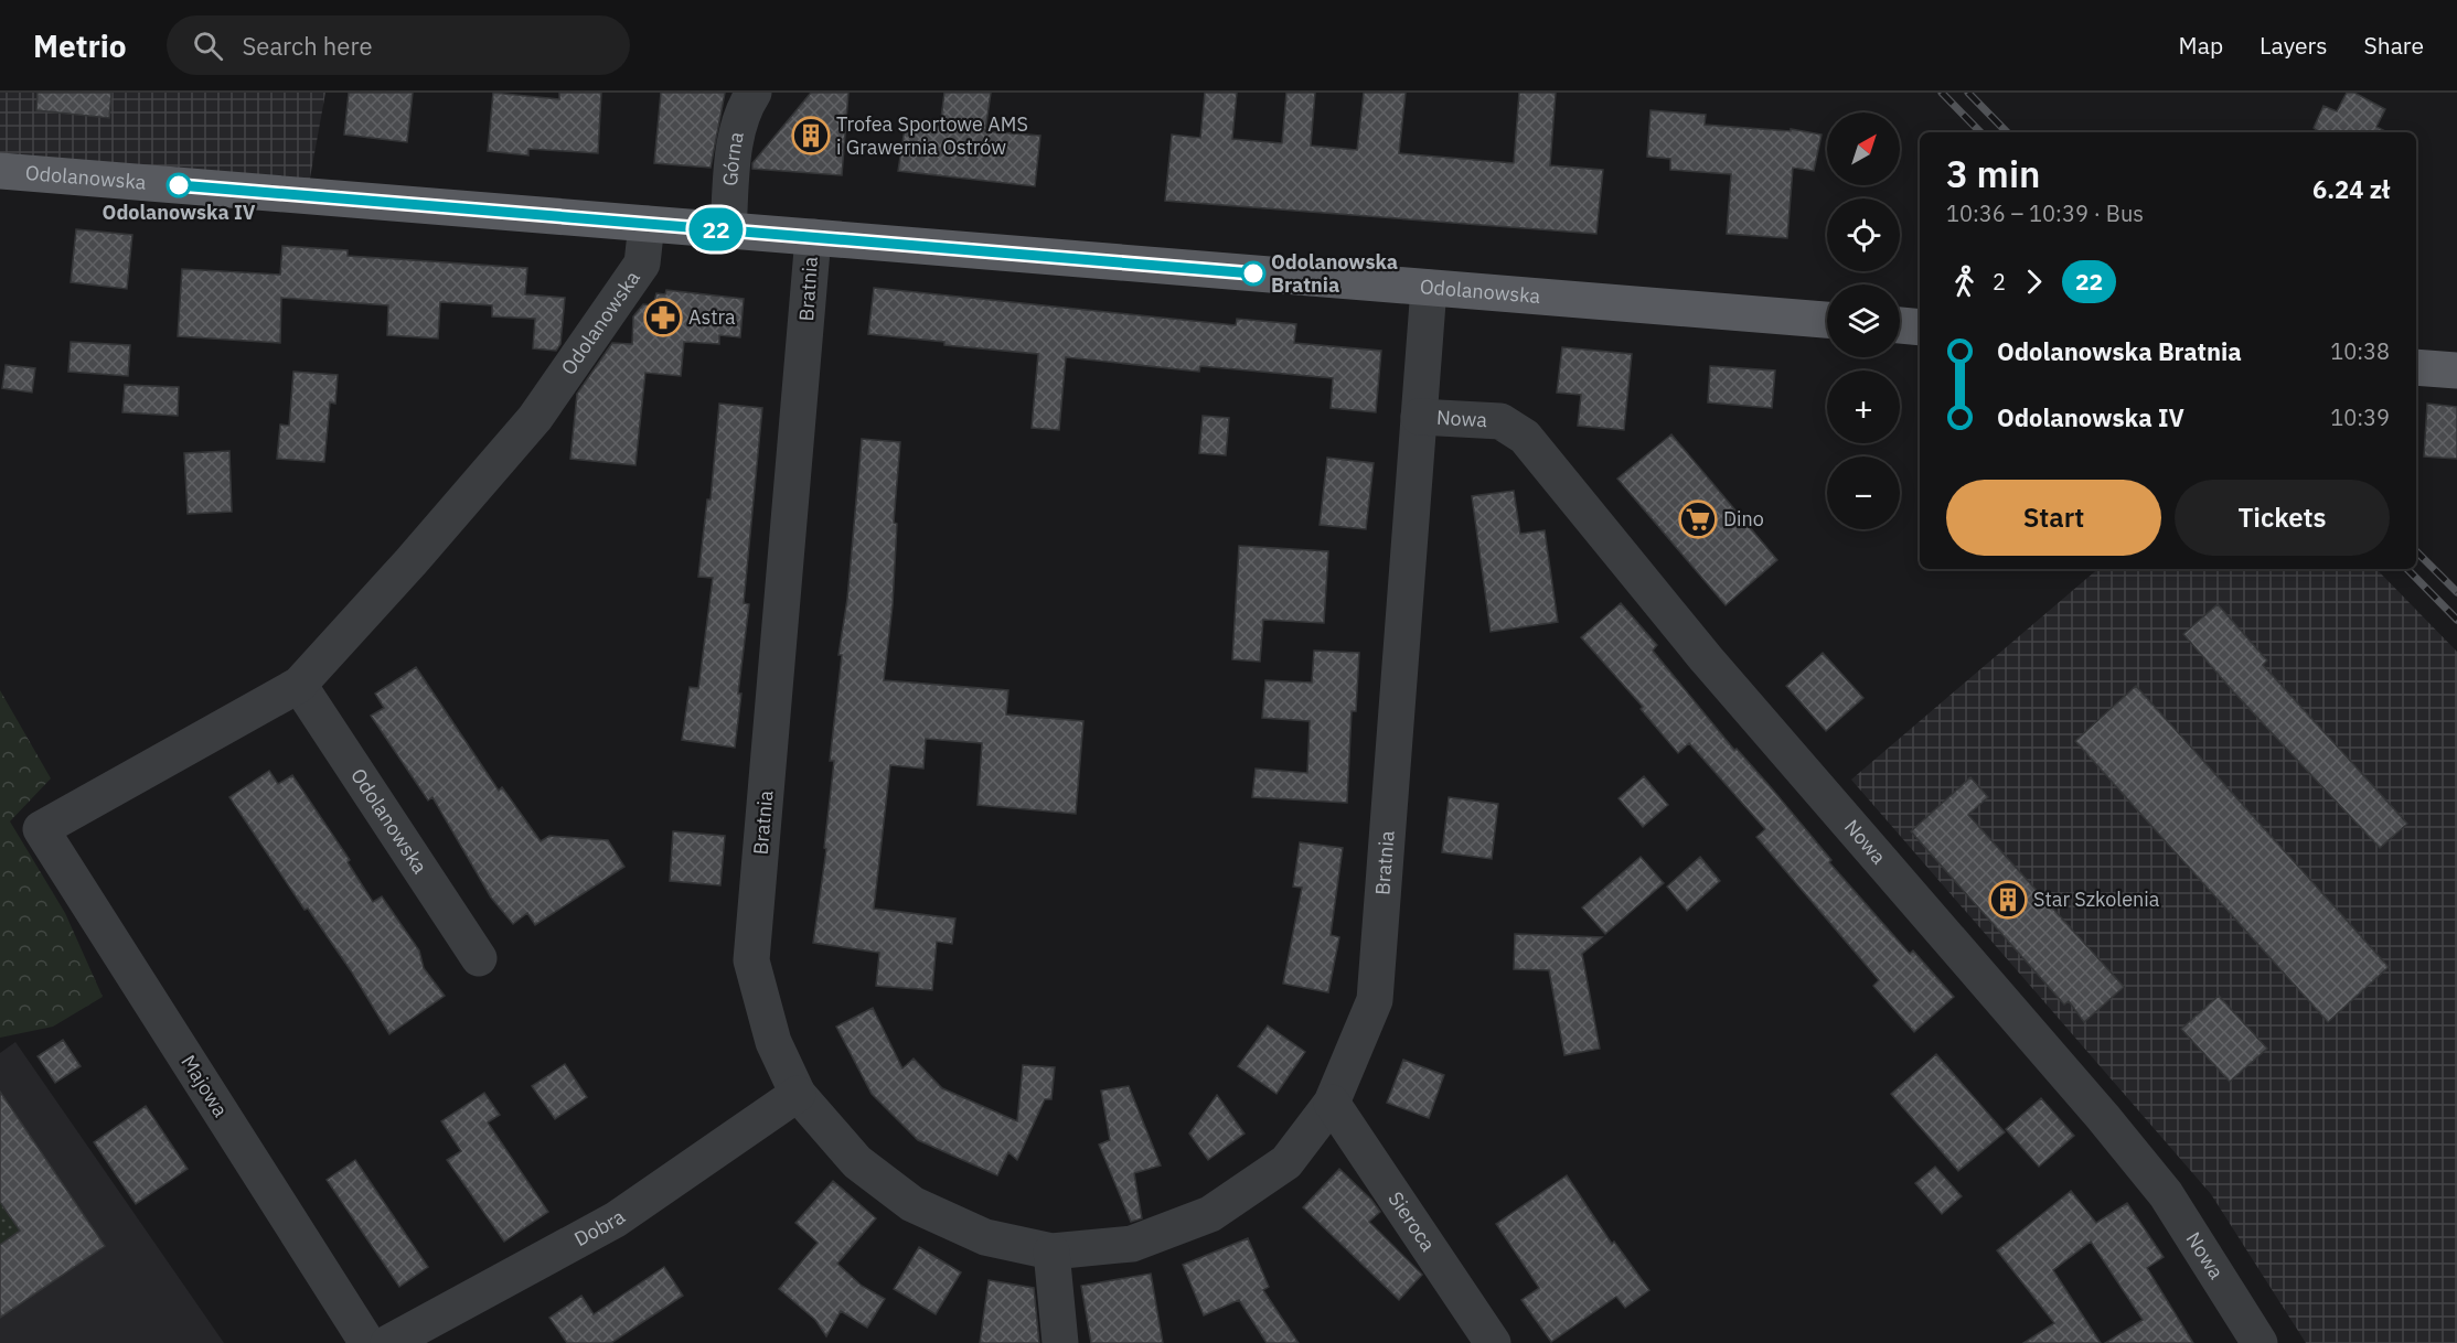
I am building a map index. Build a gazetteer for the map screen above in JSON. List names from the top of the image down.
{
  "streets": {
    "main road": ["Odolanowska"],
    "street": [
      "Górna",
      "Bratnia",
      "Nowa",
      "Majowa",
      "Sieroca",
      "Dobra"
    ]
  },
  "crossings": [
    ["Górna", "Odolanowska"],
    ["Odolanowska", "Bratnia"],
    ["Odolanowska", "Majowa"],
    ["Bratnia", "Nowa"],
    ["Bratnia", "Sieroca"],
    ["Bratnia", "Dobra"]
  ],
  "places": {
    "building": ["Trofea Sportowe AMS i Grawernia Ostrów", "Star Szkolenia"],
    "other": ["Odolanowska IV", "Odolanowska Bratnia"],
    "pharmacy": ["Astra"],
    "supermarket": ["Dino"]
  },
  "lines": ["bus line 22"],
  "north": "top right",
  "page": {
    "header": "Metrio",
    "search": "Search here",
    "nav": ["Map", "Layers", "Share"],
    "on_map": "22",
    "map_buttons": ["+", "−"],
    "heading": ["3 min", "10:36 – 10:39 · Bus", "6.24 zł"],
    "legs": ["2", "22"],
    "list": [
      {
        "name": "Odolanowska Bratnia",
        "value": "10:38"
      },
      {
        "name": "Odolanowska IV",
        "value": "10:39"
      }
    ],
    "buttons": ["Start", "Tickets"]
  }
}
